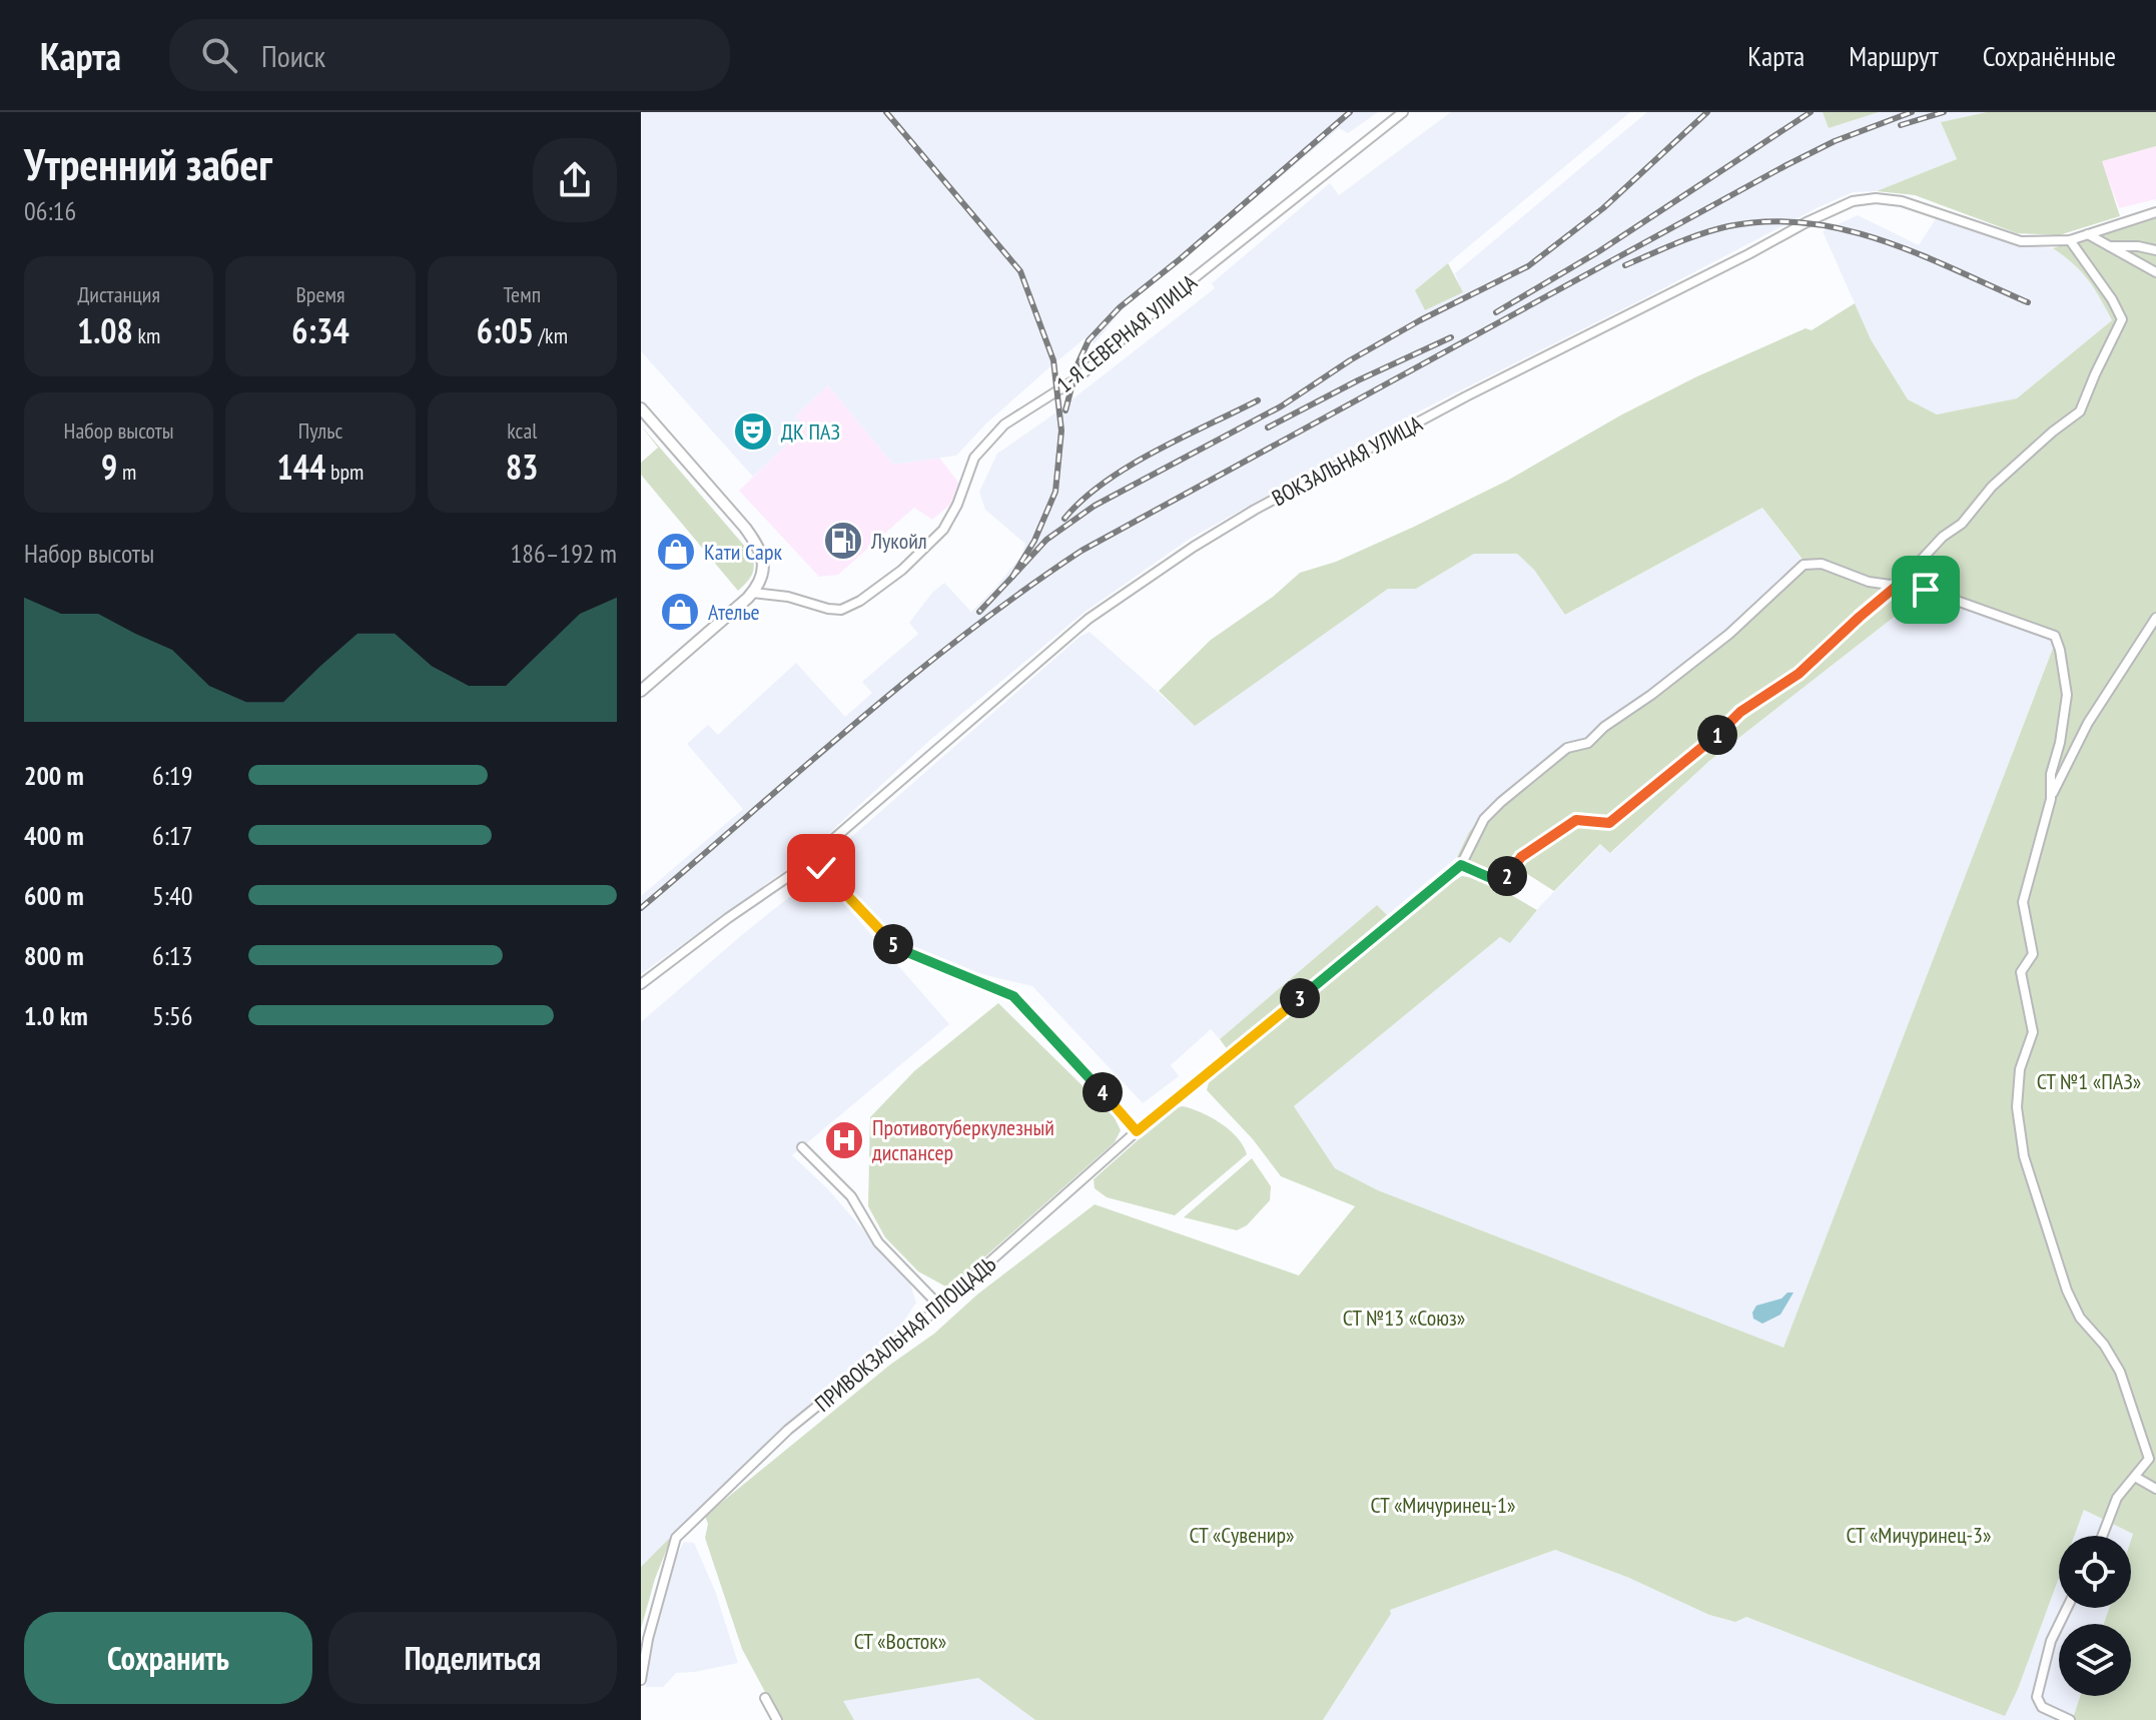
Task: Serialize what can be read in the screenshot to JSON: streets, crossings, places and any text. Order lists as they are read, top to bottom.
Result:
{
  "streets": {
    "street": ["1-Я СЕВЕРНАЯ УЛИЦА", "ВОКЗАЛЬНАЯ УЛИЦА", "ПРИВОКЗАЛЬНАЯ ПЛОЩАДЬ"]
  },
  "parks": [
    "СТ №1 «ПАЗ»",
    "СТ №13 «Союз»",
    "СТ «Мичуринец-1»",
    "СТ «Сувенир»",
    "СТ «Мичуринец-3»",
    "СТ «Восток»"
  ],
  "places": {
    "theatre": ["ДК ПАЗ"],
    "fuel station": ["Лукойл"],
    "shop": ["Кати Сарк", "Ателье"],
    "hospital": ["Противотуберкулезный диспансер"]
  },
  "page": {
    "header": "Карта",
    "search": "Поиск",
    "nav": ["Карта", "Маршрут", "Сохранённые"],
    "heading": ["Утренний забег", "06:16"],
    "stats": [
      ["Дистанция", "1.08 km"],
      ["Время", "6:34"],
      ["Темп", "6:05 /km"],
      ["Набор высоты", "9 m"],
      ["Пульс", "144 bpm"],
      ["kcal", "83"]
    ],
    "chart": ["Набор высоты", "186–192 m"],
    "pins": [
      "1",
      "2",
      "5",
      "3",
      "4"
    ],
    "list": [
      {
        "name": "200 m",
        "note": "6:19"
      },
      {
        "name": "400 m",
        "note": "6:17"
      },
      {
        "name": "600 m",
        "note": "5:40"
      },
      {
        "name": "800 m",
        "note": "6:13"
      },
      {
        "name": "1.0 km",
        "note": "5:56"
      }
    ],
    "buttons": ["Сохранить", "Поделиться"]
  }
}
